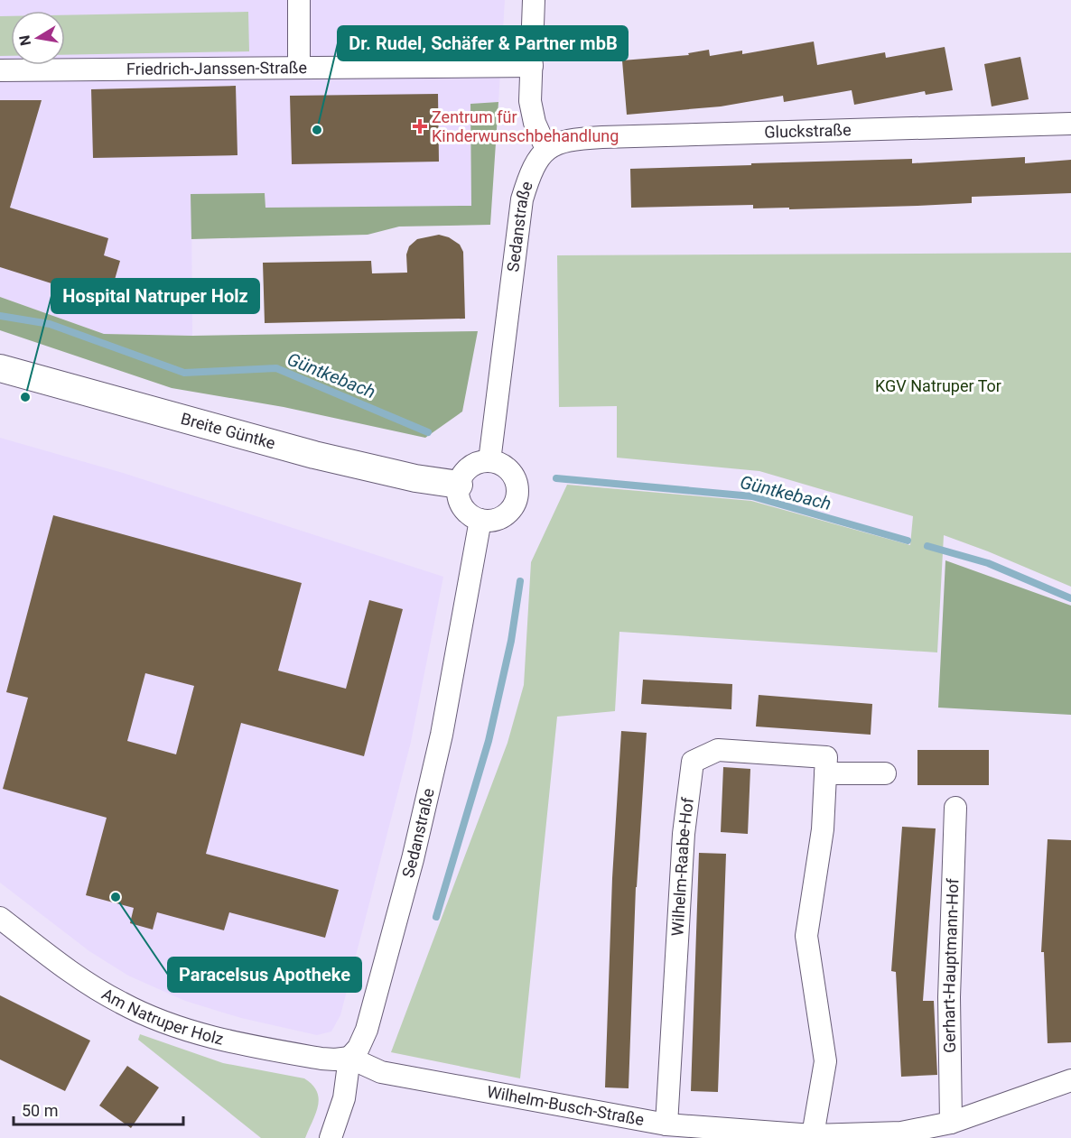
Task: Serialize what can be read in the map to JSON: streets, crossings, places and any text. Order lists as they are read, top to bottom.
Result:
{
  "streets": {
    "street": [
      "Friedrich-Janssen-Straße",
      "Gluckstraße",
      "Sedanstraße",
      "Breite Güntke",
      "Wilhelm-Raabe-Hof",
      "Gerhart-Hauptmann-Hof",
      "Am Natruper Holz",
      "Wilhelm-Busch-Straße"
    ]
  },
  "crossings": [
    ["Gluckstraße", "Sedanstraße"],
    ["Sedanstraße", "Breite Güntke"],
    ["Sedanstraße", "Am Natruper Holz"],
    ["Sedanstraße", "Wilhelm-Busch-Straße"],
    ["Wilhelm-Raabe-Hof", "Wilhelm-Busch-Straße"],
    ["Gerhart-Hauptmann-Hof", "Wilhelm-Busch-Straße"],
    ["Am Natruper Holz", "Wilhelm-Busch-Straße"]
  ],
  "water": ["Güntkebach"],
  "parks": ["KGV Natruper Tor"],
  "places": {
    "health": ["Zentrum für Kinderwunschbehandlung"],
    "other": ["Dr. Rudel, Schäfer & Partner mbB", "Hospital Natruper Holz", "Paracelsus Apotheke"]
  },
  "scale_bar": "50 m",
  "north": "left"
}
